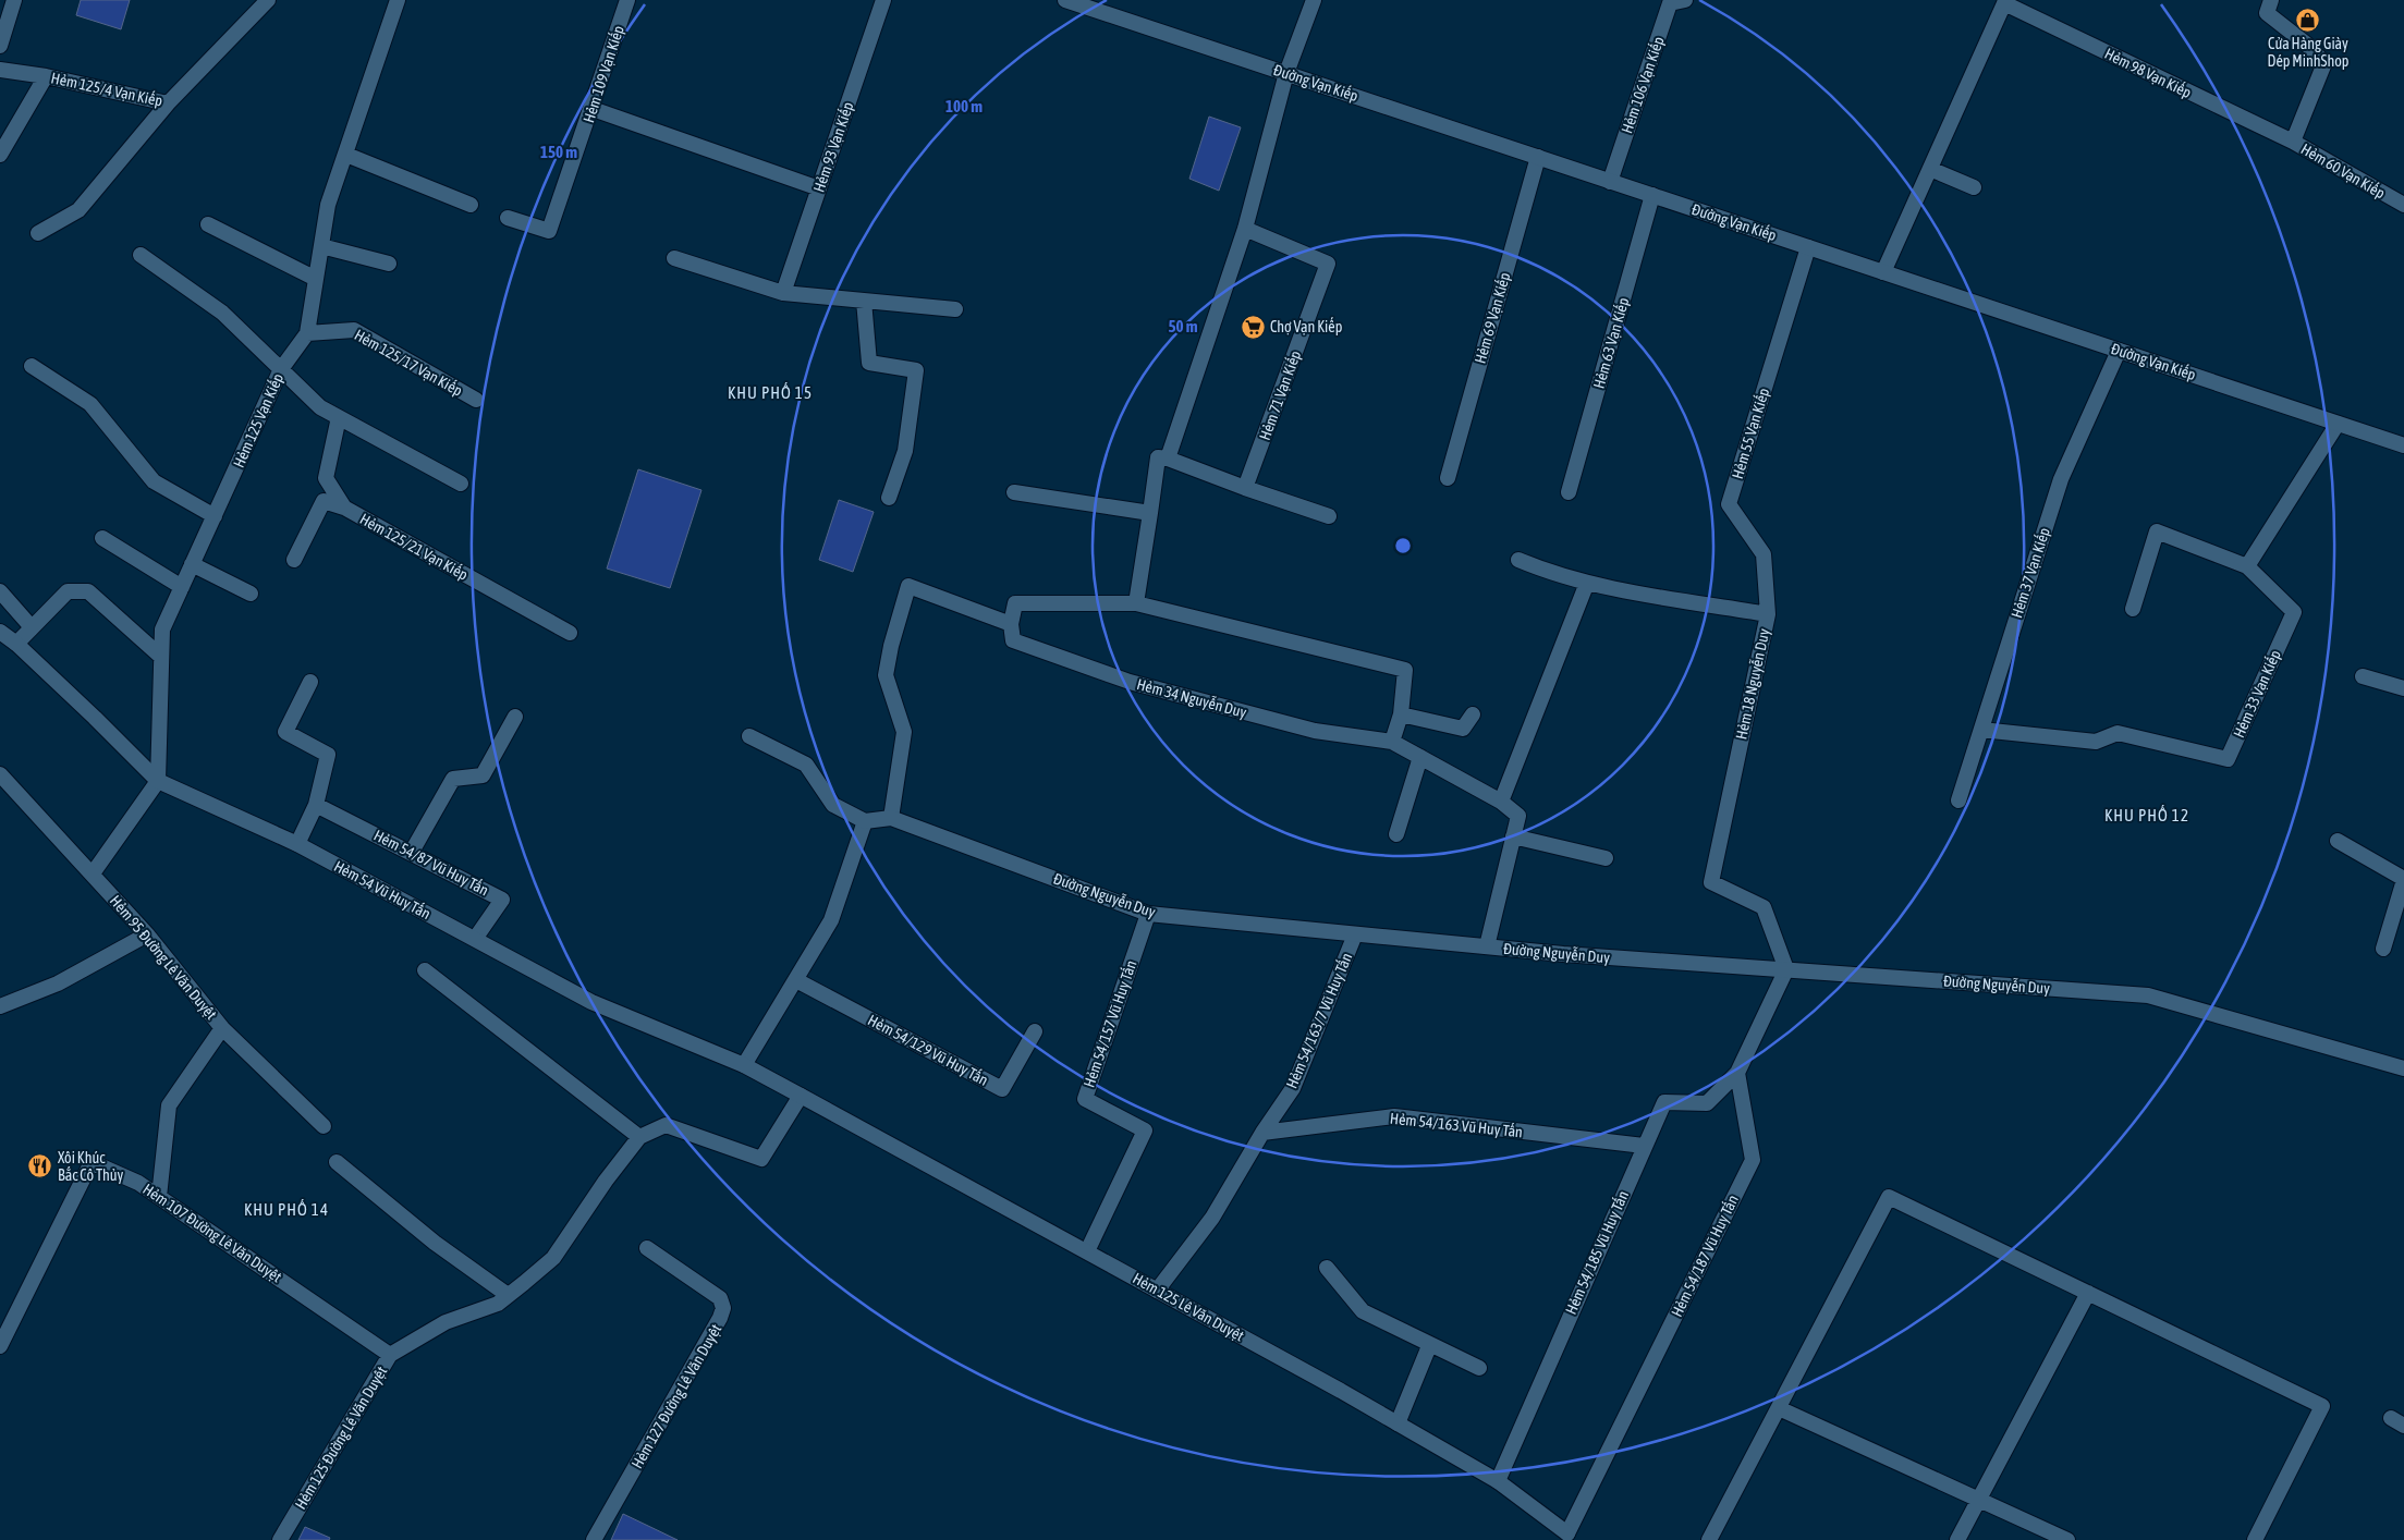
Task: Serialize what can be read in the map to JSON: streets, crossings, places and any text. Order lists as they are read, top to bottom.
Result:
{
  "streets": {
    "street": [
      "Hẻm 98 Vạn Kiếp",
      "Hẻm 109 Vạn Kiếp",
      "Đường Vạn Kiếp",
      "Hẻm 106 Vạn Kiếp",
      "Hẻm 125/4 Vạn Kiếp",
      "Hẻm 93 Vạn Kiếp",
      "Hẻm 60 Vạn Kiếp",
      "Hẻm 69 Vạn Kiếp",
      "Hẻm 63 Vạn Kiếp",
      "Hẻm 125/17 Vạn Kiếp",
      "Hẻm 71 Vạn Kiếp",
      "Hẻm 125 Vạn Kiếp",
      "Hẻm 55 Vạn Kiếp",
      "Hẻm 125/21 Vạn Kiếp",
      "Hẻm 37 Vạn Kiếp",
      "Hẻm 18 Nguyễn Duy",
      "Hẻm 33 Vạn Kiếp",
      "Hẻm 34 Nguyễn Duy",
      "Hẻm 54/87 Vũ Huy Tấn",
      "Hẻm 54 Vũ Huy Tấn",
      "Đường Nguyễn Duy",
      "Hẻm 95 Đường Lê Văn Duyệt",
      "Hẻm 54/163/7 Vũ Huy Tấn",
      "Hẻm 54/157 Vũ Huy Tấn",
      "Hẻm 54/129 Vũ Huy Tấn",
      "Hẻm 54/163 Vũ Huy Tấn",
      "Hẻm 107 Đường Lê Văn Duyệt",
      "Hẻm 54/185 Vũ Huy Tấn",
      "Hẻm 54/187 Vũ Huy Tấn",
      "Hẻm 125 Lê Văn Duyệt",
      "Hẻm 127 Đường Lê Văn Duyệt",
      "Hẻm 125 Đường Lê Văn Duyệt"
    ]
  },
  "crossings": [
    ["Hẻm 98 Vạn Kiếp", "Đường Vạn Kiếp"],
    ["Hẻm 98 Vạn Kiếp", "Hẻm 60 Vạn Kiếp"],
    ["Đường Vạn Kiếp", "Hẻm 106 Vạn Kiếp"],
    ["Đường Vạn Kiếp", "Hẻm 69 Vạn Kiếp"],
    ["Đường Vạn Kiếp", "Hẻm 63 Vạn Kiếp"],
    ["Đường Vạn Kiếp", "Hẻm 55 Vạn Kiếp"],
    ["Đường Vạn Kiếp", "Hẻm 37 Vạn Kiếp"],
    ["Hẻm 125/17 Vạn Kiếp", "Hẻm 125 Vạn Kiếp"],
    ["Hẻm 125 Vạn Kiếp", "Hẻm 54 Vũ Huy Tấn"],
    ["Hẻm 55 Vạn Kiếp", "Hẻm 18 Nguyễn Duy"],
    ["Hẻm 37 Vạn Kiếp", "Hẻm 33 Vạn Kiếp"],
    ["Hẻm 18 Nguyễn Duy", "Đường Nguyễn Duy"],
    ["Hẻm 34 Nguyễn Duy", "Đường Nguyễn Duy"],
    ["Hẻm 54/87 Vũ Huy Tấn", "Hẻm 54 Vũ Huy Tấn"],
    ["Hẻm 54 Vũ Huy Tấn", "Hẻm 125 Lê Văn Duyệt"],
    ["Hẻm 54 Vũ Huy Tấn", "Hẻm 125 Đường Lê Văn Duyệt"],
    ["Đường Nguyễn Duy", "Hẻm 54/163/7 Vũ Huy Tấn"],
    ["Đường Nguyễn Duy", "Hẻm 54/157 Vũ Huy Tấn"],
    ["Hẻm 95 Đường Lê Văn Duyệt", "Hẻm 107 Đường Lê Văn Duyệt"],
    ["Hẻm 54/163/7 Vũ Huy Tấn", "Hẻm 54/163 Vũ Huy Tấn"],
    ["Hẻm 54/157 Vũ Huy Tấn", "Hẻm 125 Lê Văn Duyệt"],
    ["Hẻm 54/163 Vũ Huy Tấn", "Hẻm 54/185 Vũ Huy Tấn"],
    ["Hẻm 107 Đường Lê Văn Duyệt", "Hẻm 125 Đường Lê Văn Duyệt"],
    ["Hẻm 54/185 Vũ Huy Tấn", "Hẻm 54/187 Vũ Huy Tấn"],
    ["Hẻm 54/185 Vũ Huy Tấn", "Hẻm 125 Lê Văn Duyệt"],
    ["Hẻm 54/187 Vũ Huy Tấn", "Hẻm 125 Lê Văn Duyệt"],
    ["Hẻm 125 Lê Văn Duyệt", "Hẻm 125 Đường Lê Văn Duyệt"]
  ],
  "districts": ["KHU PHỐ 15", "KHU PHỐ 12", "KHU PHỐ 14"],
  "places": {
    "shop": ["Cửa Hàng Giày Dép MinhShop"],
    "supermarket": ["Chợ Vạn Kiếp"],
    "restaurant": ["Xôi Khúc Bắc Cô Thủy"]
  },
  "rings": ["100 m", "150 m", "50 m"]
}
